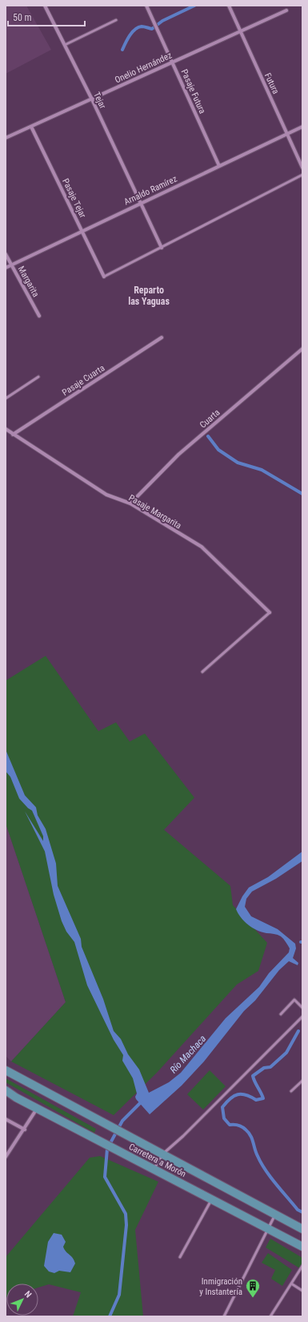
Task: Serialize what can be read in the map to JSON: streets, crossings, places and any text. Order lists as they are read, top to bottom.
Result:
{
  "streets": {
    "main road": ["Carretera a Morón"],
    "street": [
      "Onelio Hernández",
      "Futura",
      "Pasaje Futura",
      "Tejar",
      "Arnaldo Ramírez",
      "Pasaje Tejar",
      "Margarita",
      "Pasaje Cuarta",
      "Cuarta",
      "Pasaje Margarita"
    ]
  },
  "crossings": [
    ["Onelio Hernández", "Futura"],
    ["Onelio Hernández", "Pasaje Futura"],
    ["Onelio Hernández", "Tejar"],
    ["Onelio Hernández", "Pasaje Tejar"],
    ["Futura", "Arnaldo Ramírez"],
    ["Pasaje Futura", "Arnaldo Ramírez"],
    ["Tejar", "Arnaldo Ramírez"],
    ["Arnaldo Ramírez", "Pasaje Tejar"],
    ["Arnaldo Ramírez", "Margarita"],
    ["Pasaje Cuarta", "Pasaje Margarita"],
    ["Cuarta", "Pasaje Margarita"]
  ],
  "districts": ["Reparto las Yaguas"],
  "water": ["Río Machaca"],
  "places": {
    "building": ["Inmigración y Instantería"]
  },
  "scale_bar": "50 m",
  "north": "top right"
}
